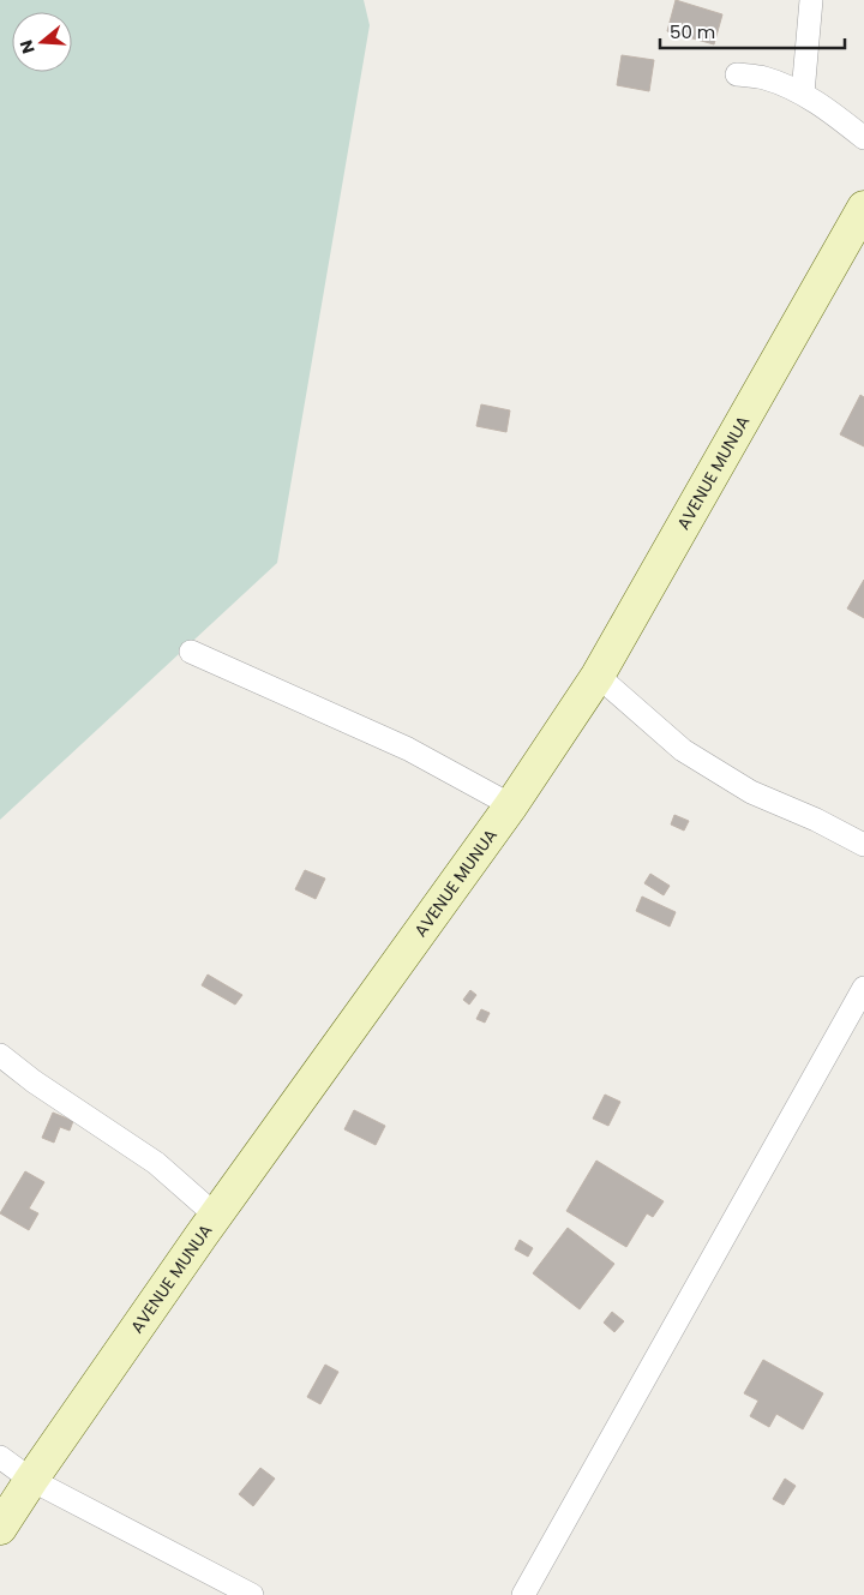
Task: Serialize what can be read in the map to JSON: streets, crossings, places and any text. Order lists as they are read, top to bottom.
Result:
{
  "streets": {
    "main road": ["AVENUE MUNUA"]
  },
  "scale_bar": "50 m",
  "north": "left"
}
